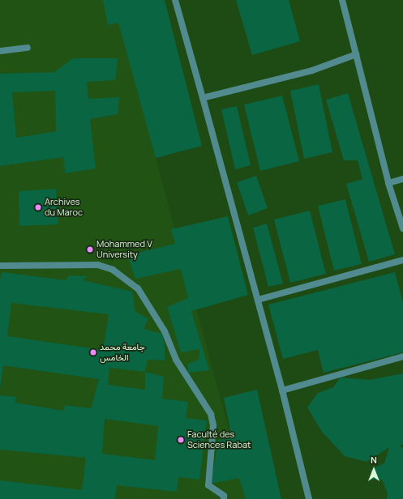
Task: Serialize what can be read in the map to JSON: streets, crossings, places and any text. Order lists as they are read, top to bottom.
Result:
{
  "places": [
    "Archives du Maroc",
    "Mohammed V University",
    "جامعة محمد الخامس",
    "Faculté des Sciences Rabat"
  ],
  "north": "top"
}
